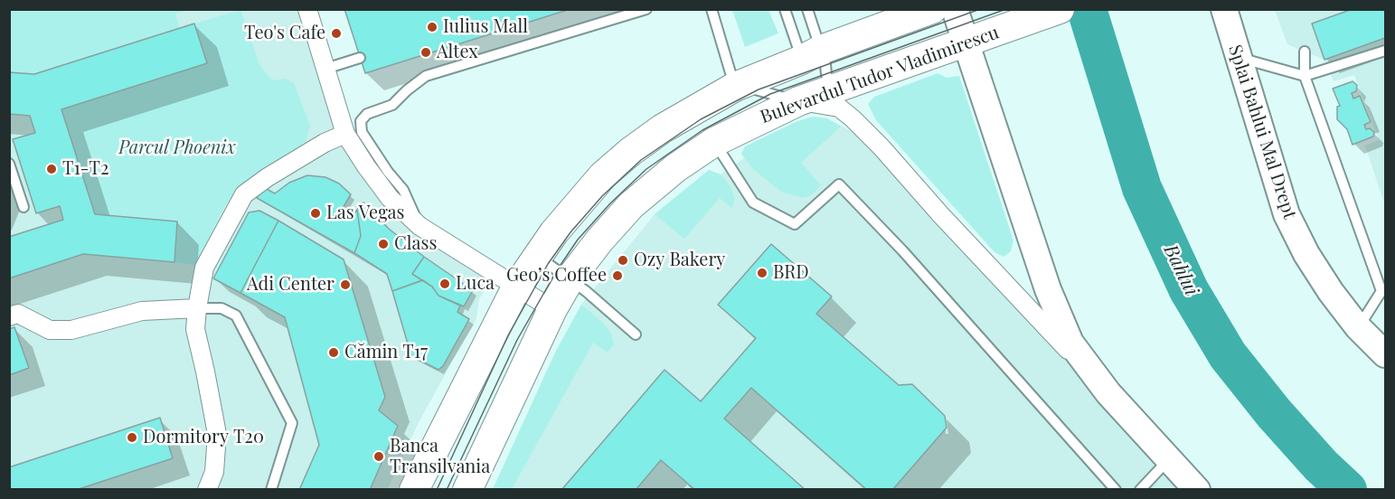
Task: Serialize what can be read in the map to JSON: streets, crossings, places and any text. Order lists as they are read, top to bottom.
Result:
{
  "streets": {
    "main road": ["Bulevardul Tudor Vladimirescu", "Splai Bahlui Mal Drept"]
  },
  "water": ["Bahlui"],
  "parks": ["Parcul Phoenix"],
  "places": [
    "Iulius Mall",
    "Teo's Cafe",
    "Altex",
    "T1-T2",
    "Las Vegas",
    "Class",
    "Ozy Bakery",
    "BRD",
    "Geo’s Coffee",
    "Luca",
    "Adi Center",
    "Cămin T17",
    "Dormitory T20",
    "Banca Transilvania"
  ]
}
